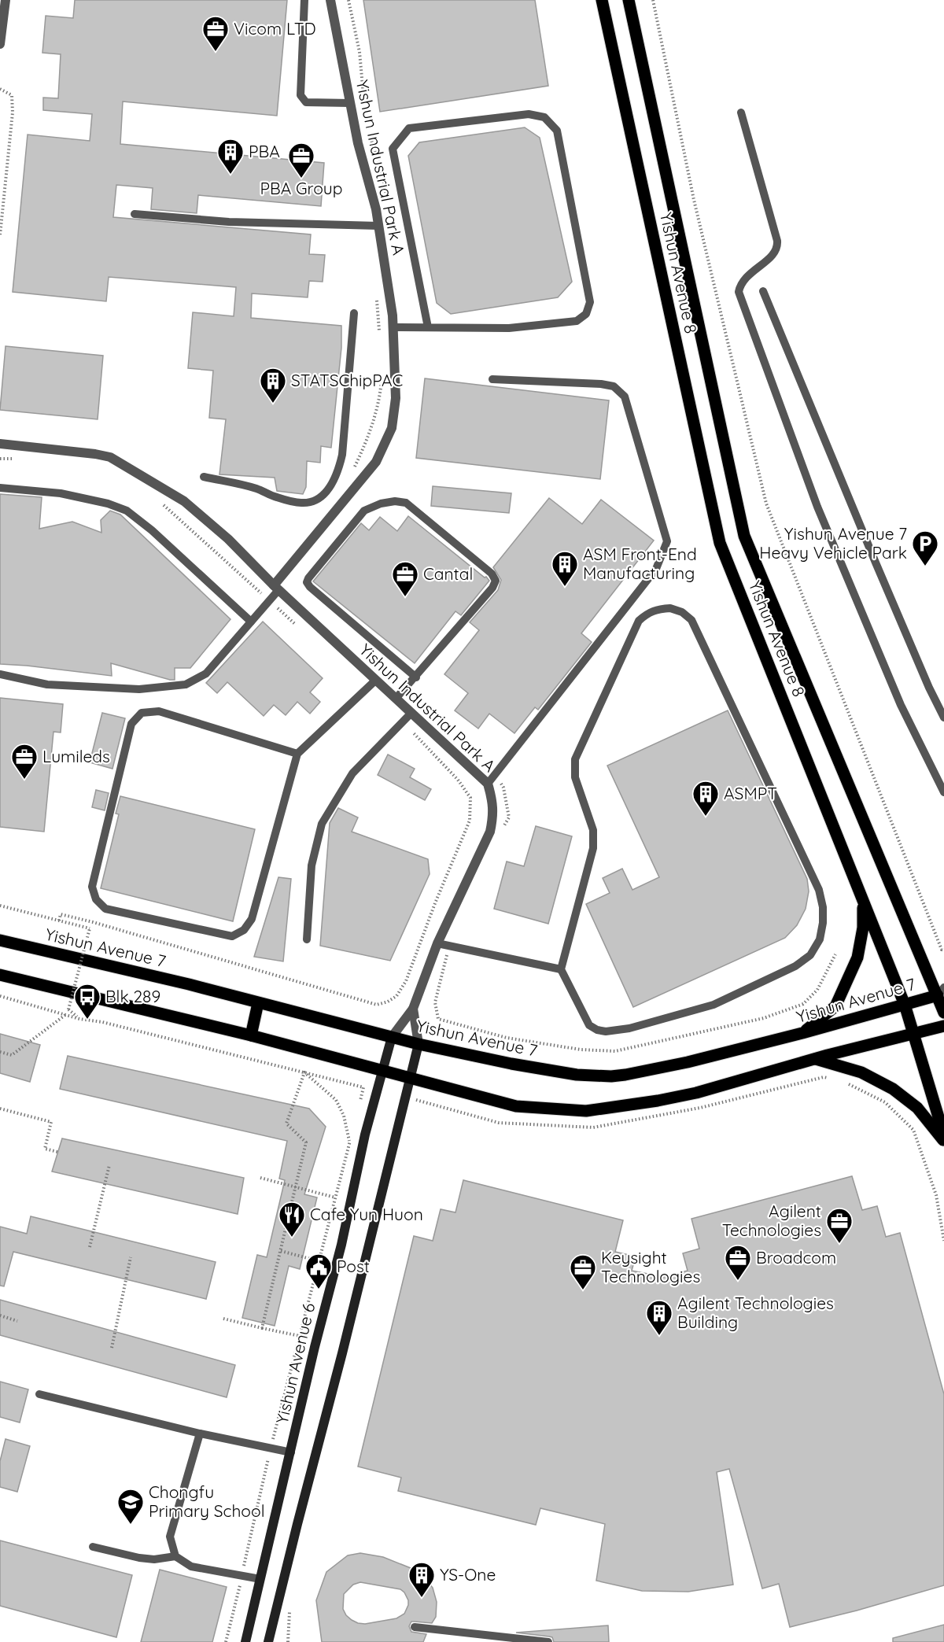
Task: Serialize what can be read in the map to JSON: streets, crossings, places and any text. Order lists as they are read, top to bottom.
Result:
{
  "streets": {
    "main road": ["Yishun Avenue 8", "Yishun Avenue 7", "Yishun Avenue 6"],
    "street": ["Yishun Industrial Park A"]
  },
  "crossings": [
    ["Yishun Industrial Park A", "Yishun Avenue 7"],
    ["Yishun Industrial Park A", "Yishun Avenue 6"],
    ["Yishun Avenue 8", "Yishun Avenue 7"],
    ["Yishun Avenue 7", "Yishun Avenue 6"]
  ],
  "places": {
    "office": [
      "Vicom LTD",
      "PBA Group",
      "Cantal",
      "Lumileds",
      "Agilent Technologies",
      "Broadcom",
      "Keysight Technologies"
    ],
    "building": [
      "PBA",
      "STATSChipPAC",
      "ASM Front-End Manufacturing",
      "ASMPT",
      "Agilent Technologies Building",
      "YS-One"
    ],
    "parking": ["Yishun Avenue 7 Heavy Vehicle Park"],
    "bus stop": ["Blk 289"],
    "restaurant": ["Cafe Yun Huon"],
    "public building": ["Post"],
    "school or university": ["Chongfu Primary School"]
  }
}
